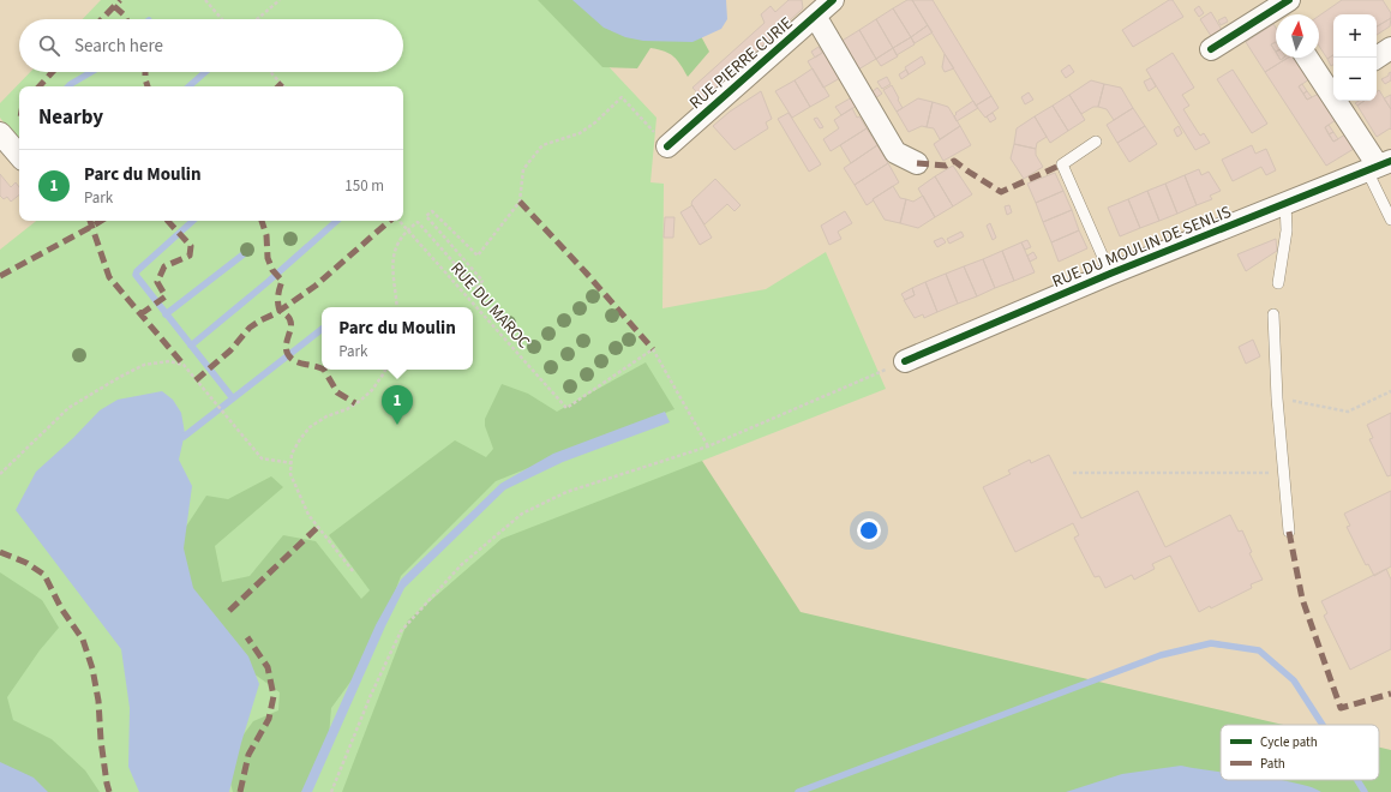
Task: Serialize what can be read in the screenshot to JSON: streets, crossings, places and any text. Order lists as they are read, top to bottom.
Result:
{
  "streets": {
    "street": ["RUE PIERRE CURIE", "RUE DU MOULIN DE SENLIS"],
    "path": ["RUE DU MAROC"]
  },
  "legend": ["Cycle path", "Path"],
  "north": "top",
  "page": {
    "map_buttons": ["+", "−"],
    "search": "Search here",
    "heading": "Nearby",
    "list": [
      {
        "mark": "1",
        "name": "Parc du Moulin",
        "note": "Park",
        "value": "150 m"
      }
    ],
    "popup": ["Parc du Moulin", "Park"],
    "pins": "1"
  }
}
